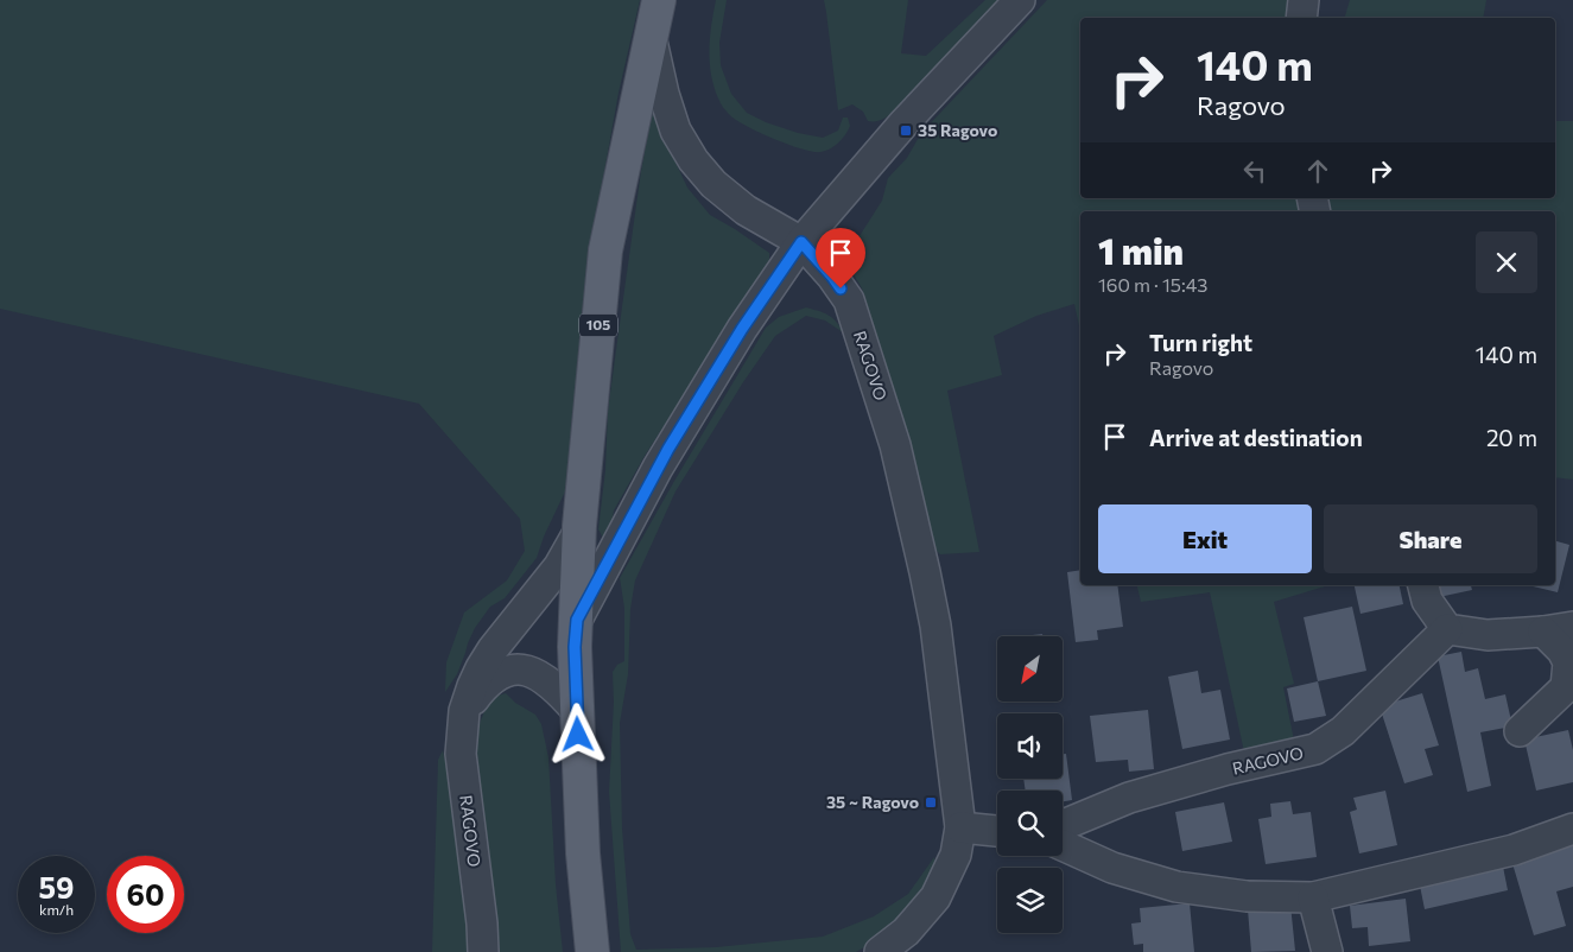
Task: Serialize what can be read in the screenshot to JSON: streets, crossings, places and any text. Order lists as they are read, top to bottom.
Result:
{
  "streets": {
    "main road": ["105"],
    "street": ["RAGOVO"]
  },
  "crossings": [
    ["105", "RAGOVO"]
  ],
  "places": {
    "transit": ["35 Ragovo", "35 ~ Ragovo"]
  },
  "north": "bottom left",
  "page": {
    "turn": ["140 m", "Ragovo"],
    "heading": ["1 min", "160 m · 15:43"],
    "list": [
      {
        "name": "Turn right",
        "note": "Ragovo",
        "value": "140 m"
      },
      {
        "name": "Arrive at destination",
        "value": "20 m"
      }
    ],
    "buttons": ["Exit", "Share"],
    "speed": "59 km/h",
    "limit": "60"
  }
}
